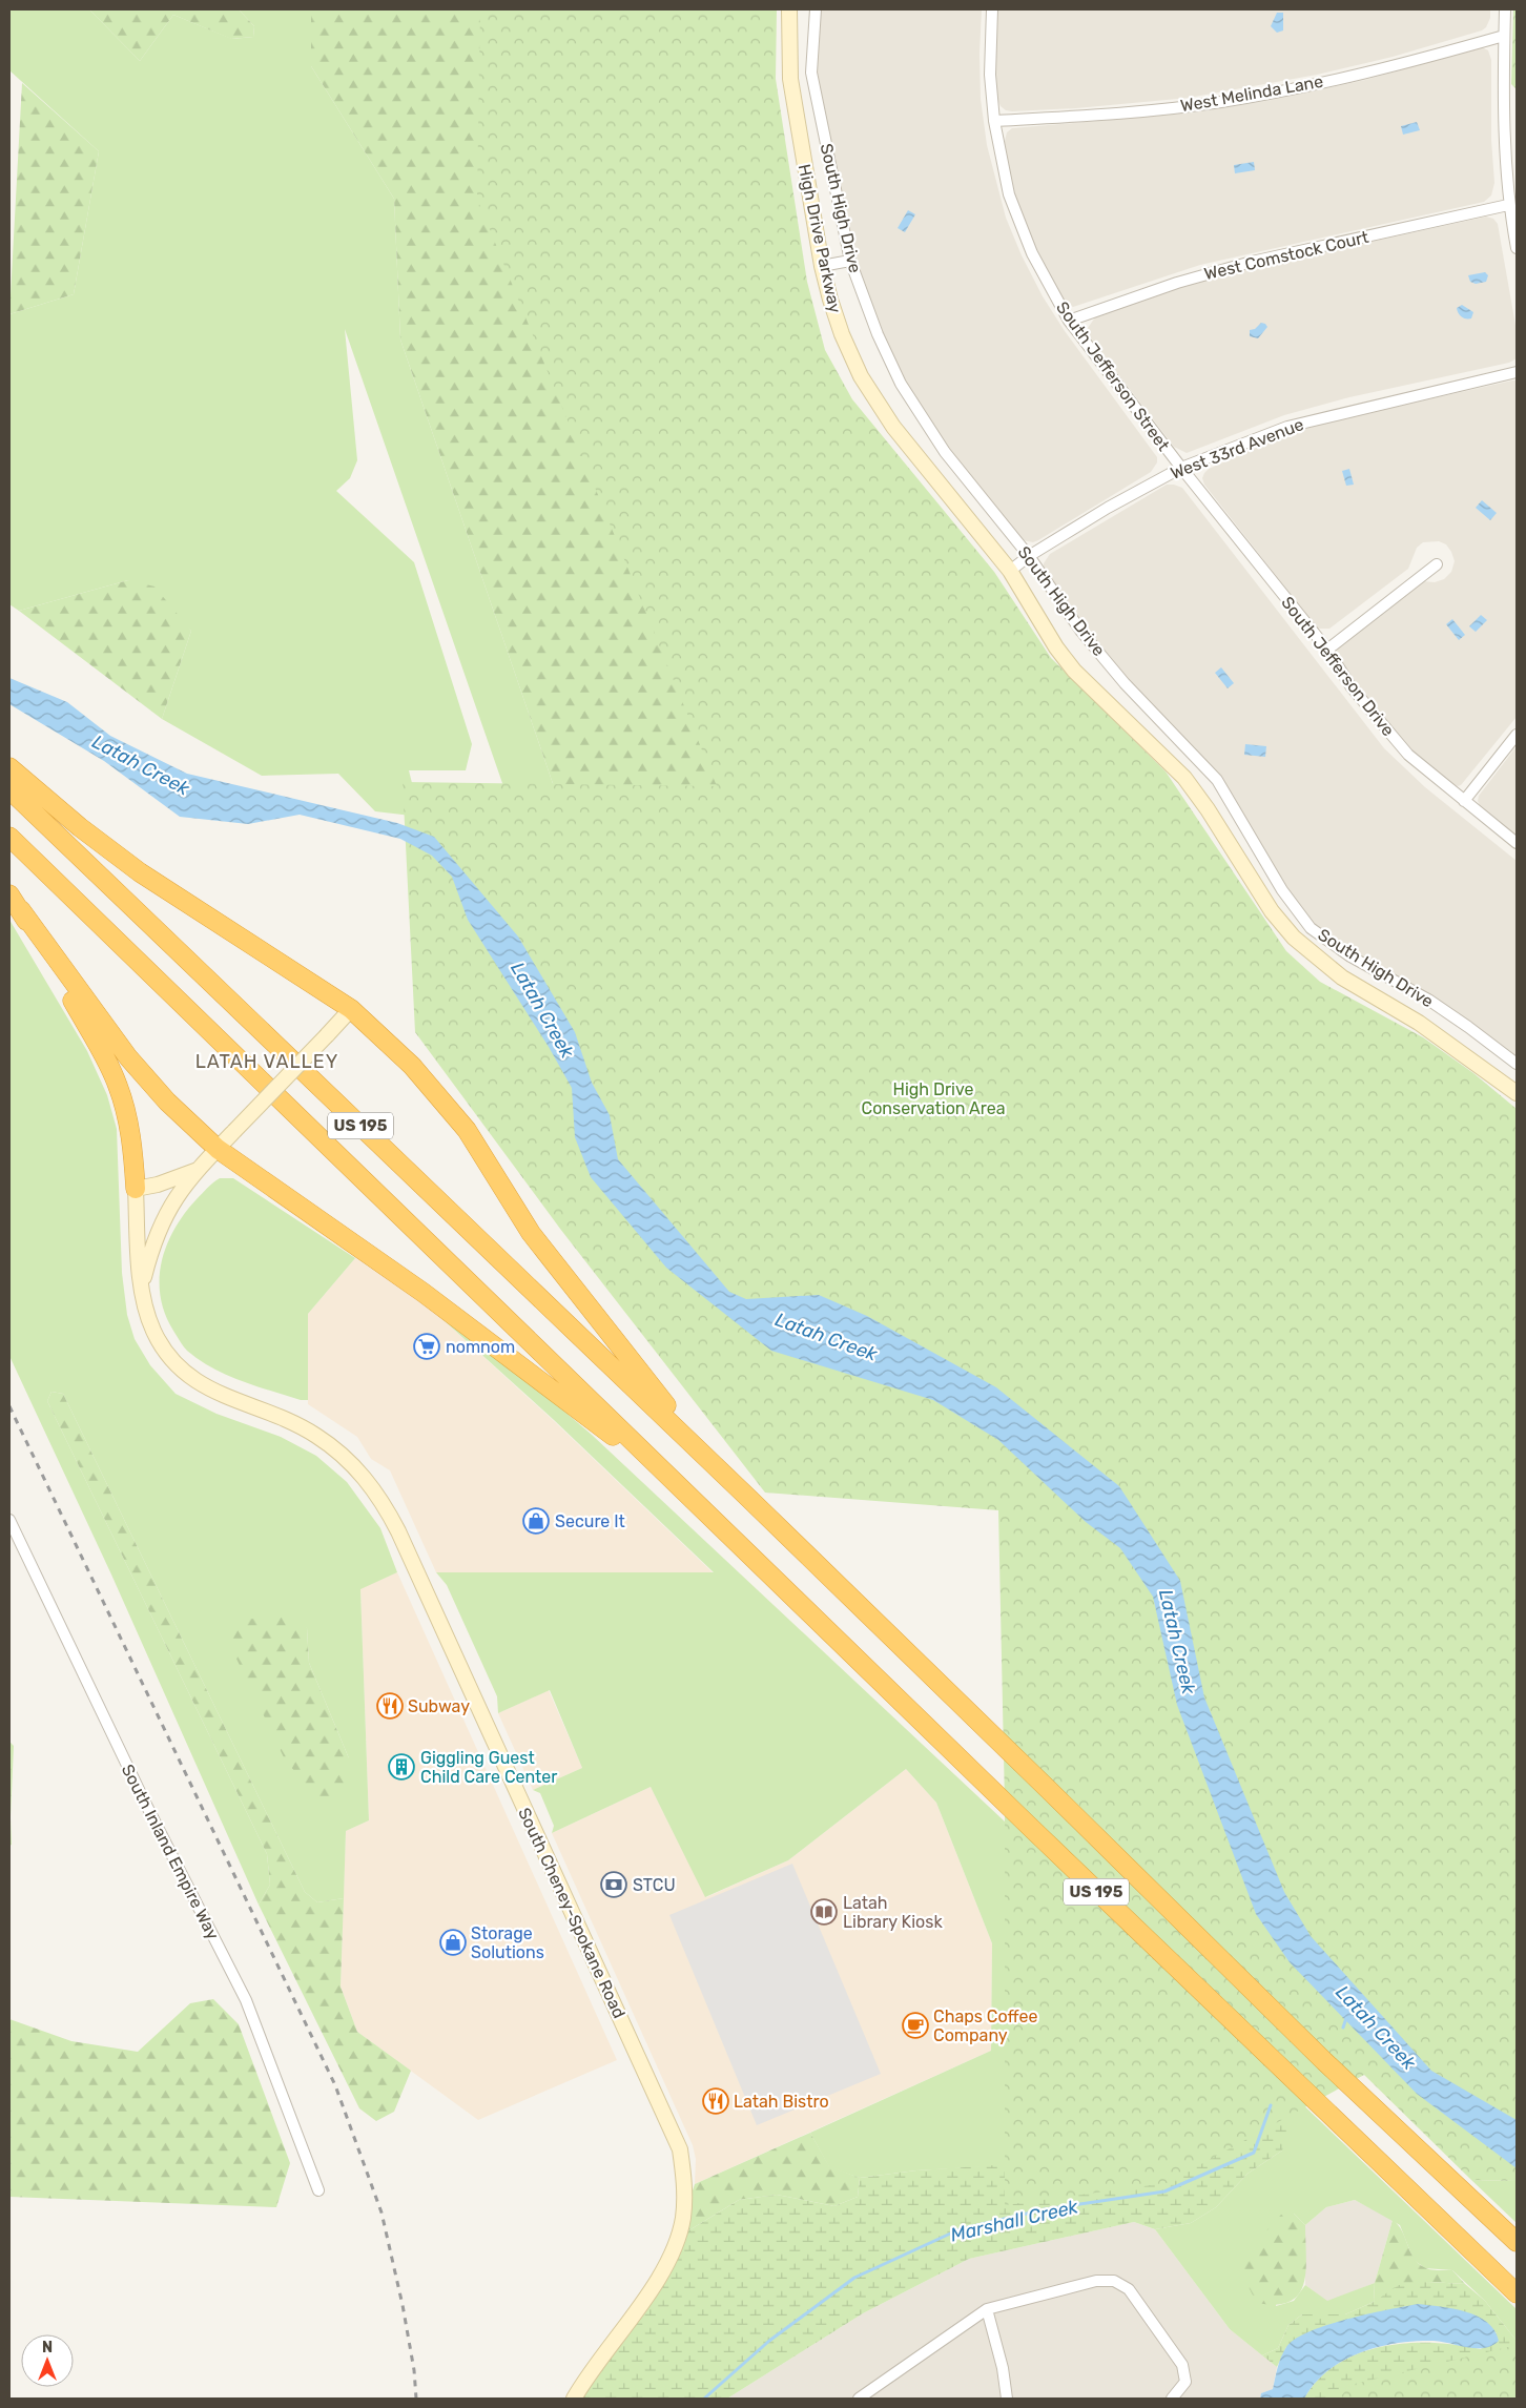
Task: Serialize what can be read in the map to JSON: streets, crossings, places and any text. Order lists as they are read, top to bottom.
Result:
{
  "streets": {
    "highway": ["US 195"],
    "main road": ["South High Drive", "High Drive Parkway", "South Cheney-Spokane Road"],
    "street": [
      "West Melinda Lane",
      "West Comstock Court",
      "South Jefferson Street",
      "West 33rd Avenue",
      "South Jefferson Drive",
      "South Inland Empire Way"
    ]
  },
  "crossings": [
    ["West Melinda Lane", "South Jefferson Street"],
    ["South High Drive", "High Drive Parkway"],
    ["South High Drive", "West 33rd Avenue"],
    ["High Drive Parkway", "West 33rd Avenue"],
    ["West Comstock Court", "South Jefferson Street"],
    ["South Jefferson Street", "West 33rd Avenue"],
    ["South Jefferson Street", "South Jefferson Drive"],
    ["West 33rd Avenue", "South Jefferson Drive"]
  ],
  "districts": ["LATAH VALLEY"],
  "water": ["Latah Creek", "Marshall Creek"],
  "parks": ["High Drive Conservation Area"],
  "places": {
    "supermarket": ["nomnom"],
    "shop": ["Secure It", "Storage Solutions"],
    "restaurant": ["Subway", "Latah Bistro"],
    "building": ["Giggling Guest Child Care Center"],
    "bank": ["STCU"],
    "library": ["Latah Library Kiosk"],
    "cafe": ["Chaps Coffee Company"]
  },
  "north": "top"
}
